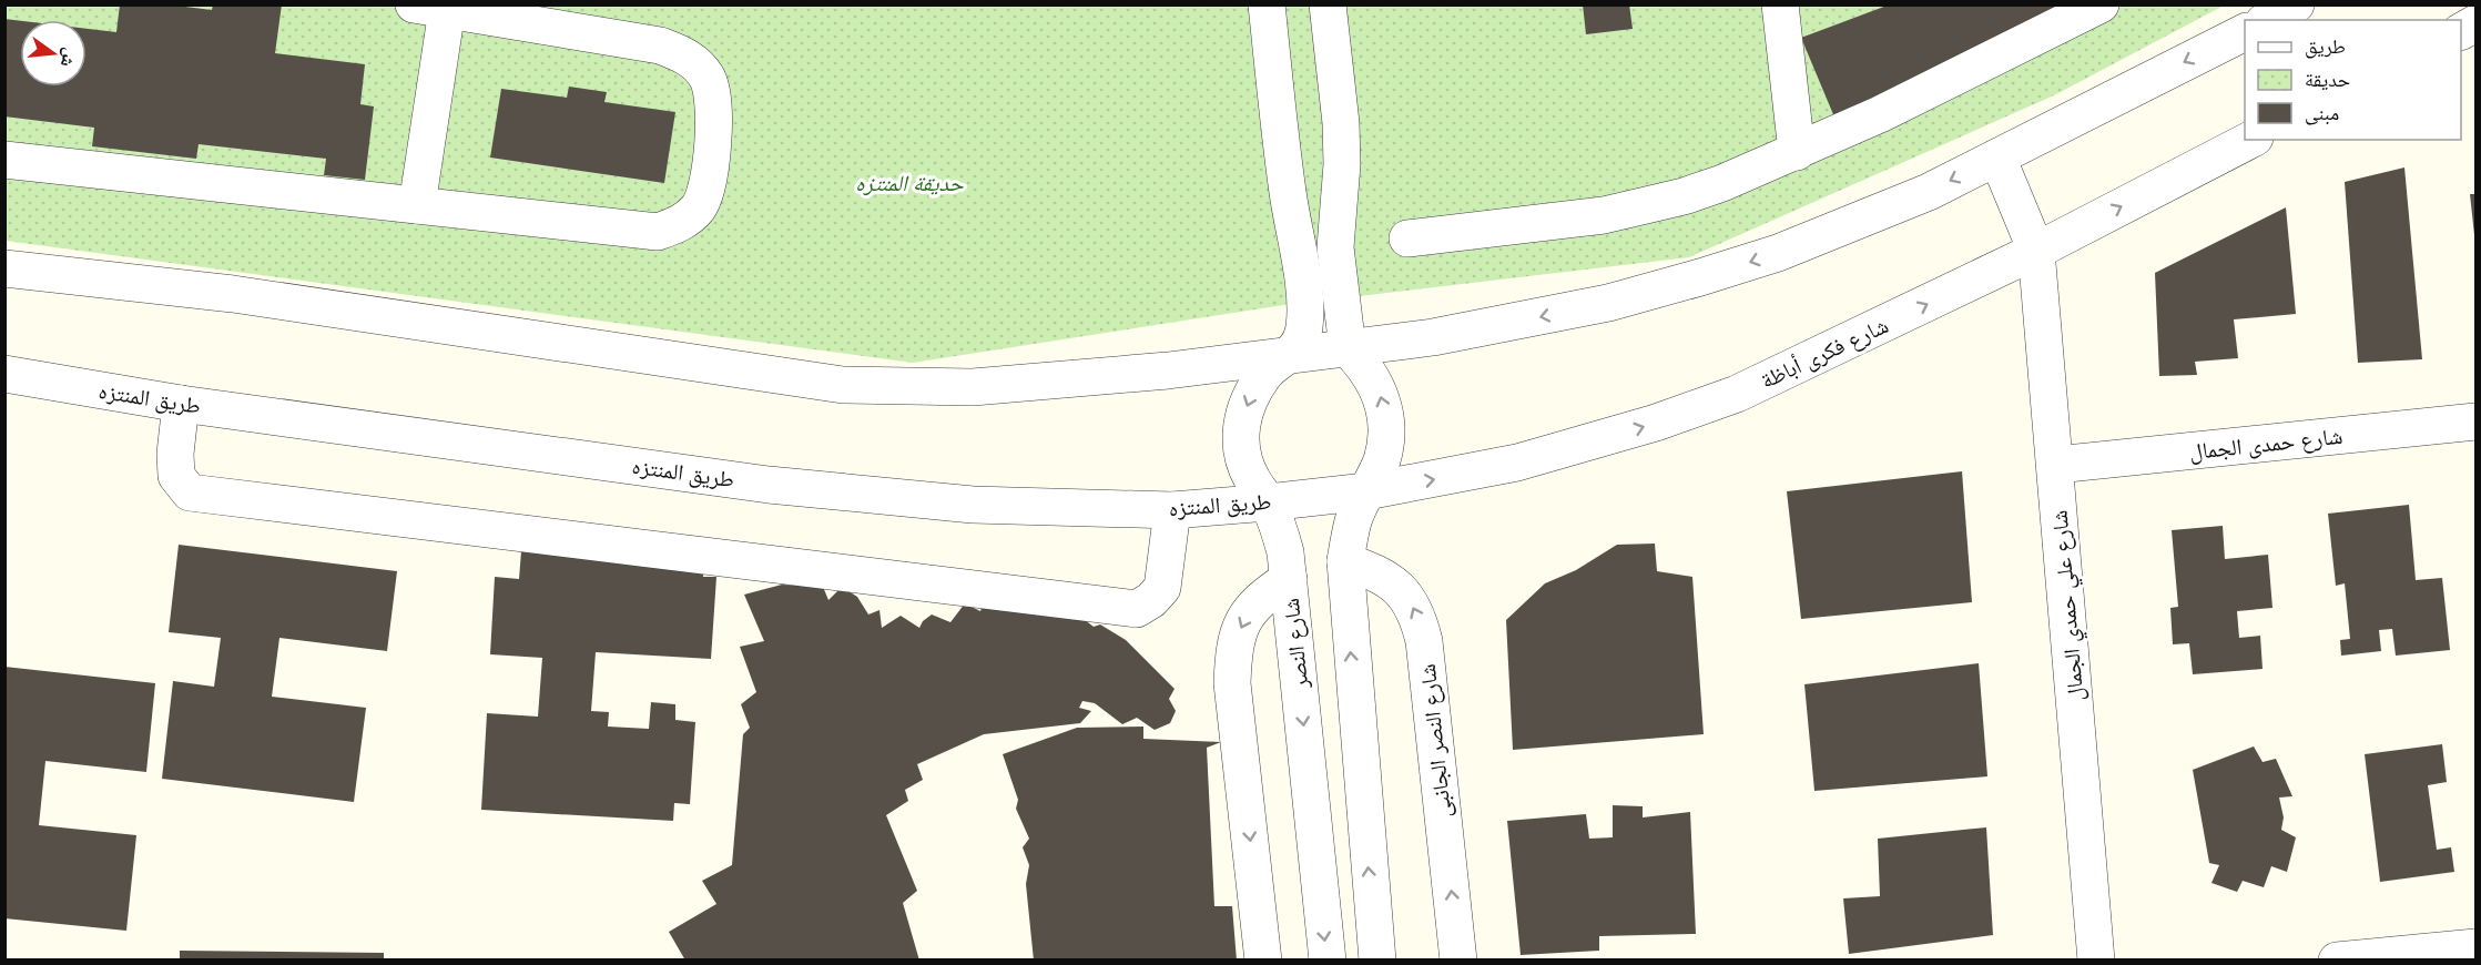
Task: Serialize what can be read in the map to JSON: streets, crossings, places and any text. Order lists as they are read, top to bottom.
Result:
{
  "streets": {
    "street": [
      "شارع فكرى أباظة",
      "طريق المنتزه",
      "شارع حمدى الجمال",
      "شارع علي حمدي الجمال",
      "شارع النصر",
      "شارع النصر الجانبى"
    ]
  },
  "crossings": [
    ["شارع فكرى أباظة", "طريق المنتزه"],
    ["شارع فكرى أباظة", "شارع علي حمدي الجمال"],
    ["شارع فكرى أباظة", "شارع النصر"],
    ["طريق المنتزه", "شارع النصر"],
    ["شارع حمدى الجمال", "شارع علي حمدي الجمال"]
  ],
  "parks": ["حديقة المنتزه"],
  "legend": ["طريق", "حديقة", "مبنى"],
  "north": "right"
}
